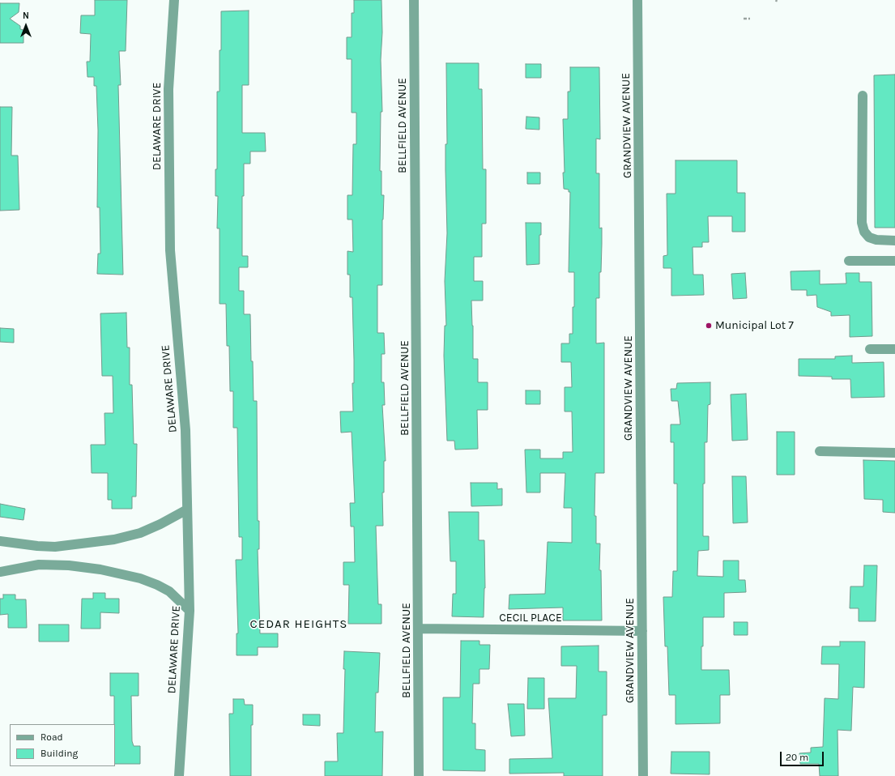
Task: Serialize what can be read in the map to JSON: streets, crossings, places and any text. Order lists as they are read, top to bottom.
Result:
{
  "streets": {
    "street": [
      "BELLFIELD AVENUE",
      "GRANDVIEW AVENUE",
      "DELAWARE DRIVE",
      "CECIL PLACE"
    ]
  },
  "crossings": [
    ["BELLFIELD AVENUE", "CECIL PLACE"],
    ["GRANDVIEW AVENUE", "CECIL PLACE"]
  ],
  "districts": ["CEDAR HEIGHTS"],
  "places": ["Municipal Lot 7"],
  "legend": ["Road", "Building"],
  "scale_bar": "20 m",
  "north": "top"
}
